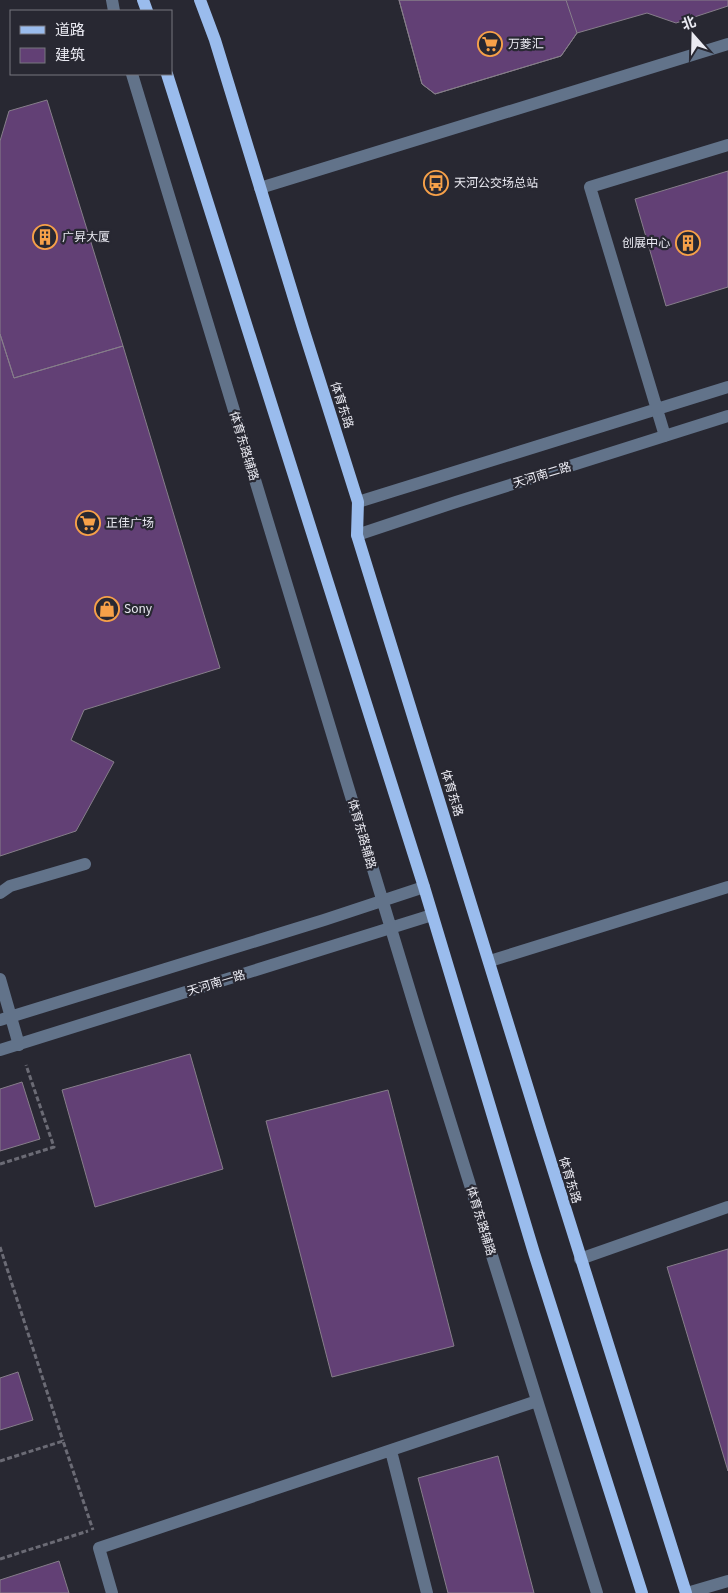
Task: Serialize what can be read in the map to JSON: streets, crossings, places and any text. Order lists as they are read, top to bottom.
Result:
{
  "streets": {
    "main road": ["体育东路"],
    "street": ["体育东路辅路", "天河南二路", "天河南一路"]
  },
  "crossings": [
    ["体育东路", "天河南二路"],
    ["体育东路辅路", "天河南一路"]
  ],
  "places": {
    "supermarket": ["万菱汇", "正佳广场"],
    "bus stop": ["天河公交场总站"],
    "building": ["广昇大厦", "创展中心"],
    "shop": ["Sony"]
  },
  "legend": ["道路", "建筑"],
  "north": "top"
}
